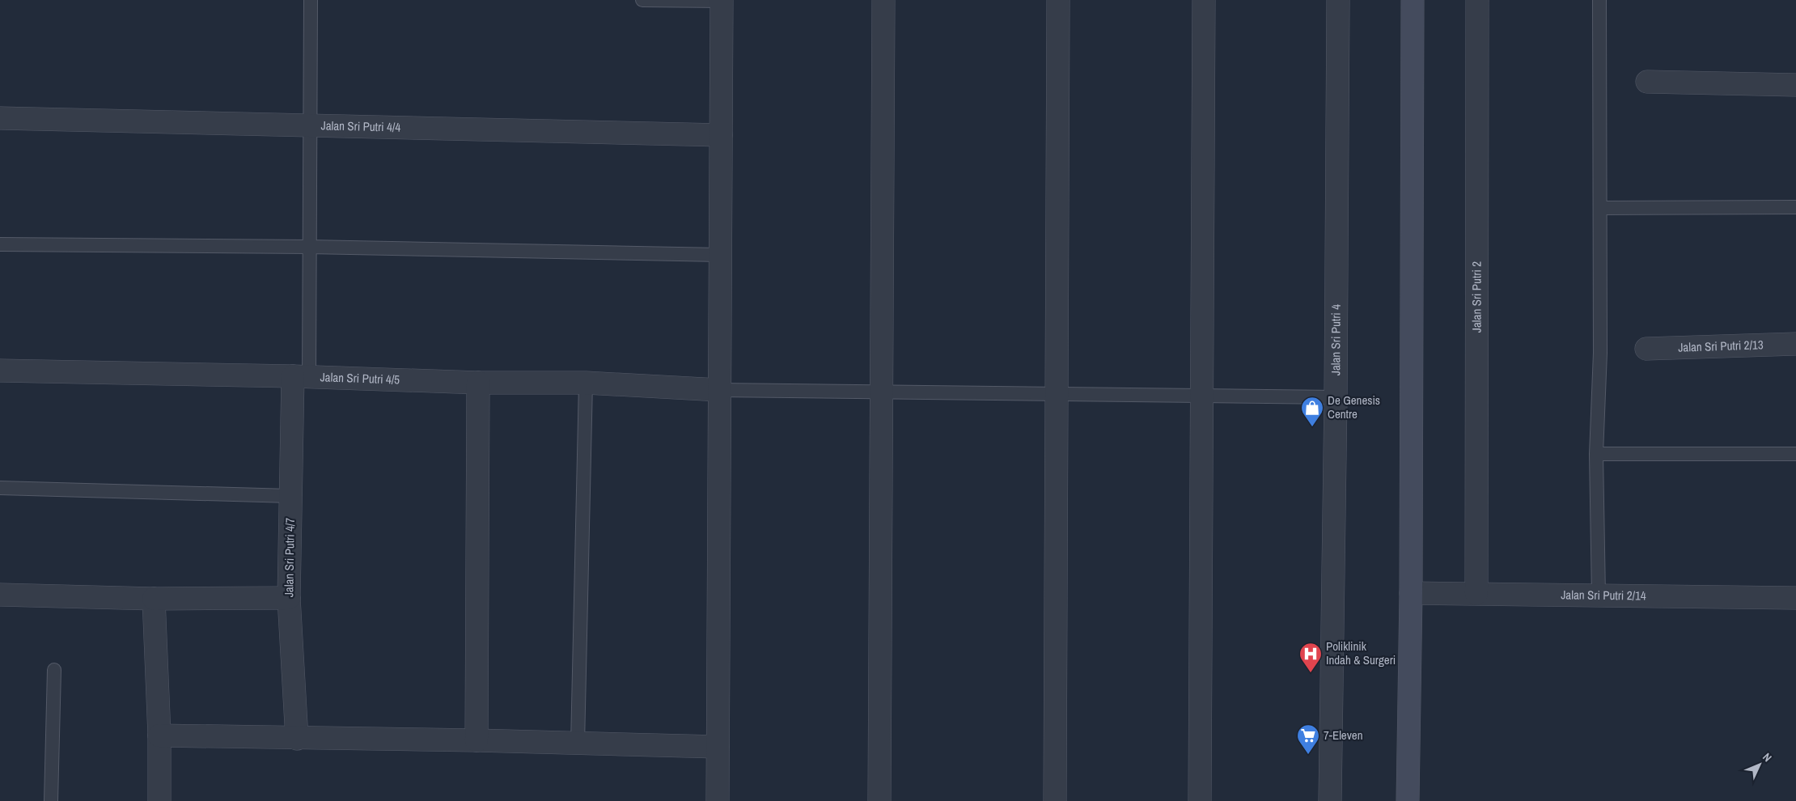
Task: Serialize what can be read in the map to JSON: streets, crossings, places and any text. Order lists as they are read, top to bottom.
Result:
{
  "streets": {
    "street": [
      "Jalan Sri Putri 4/4",
      "Jalan Sri Putri 2",
      "Jalan Sri Putri 4",
      "Jalan Sri Putri 2/13",
      "Jalan Sri Putri 4/5",
      "Jalan Sri Putri 4/7",
      "Jalan Sri Putri 2/14"
    ]
  },
  "crossings": [
    ["Jalan Sri Putri 2", "Jalan Sri Putri 2/14"],
    ["Jalan Sri Putri 4/5", "Jalan Sri Putri 4/7"]
  ],
  "places": {
    "shop": ["De Genesis Centre"],
    "hospital": ["Poliklinik Indah & Surgeri"],
    "supermarket": ["7-Eleven"]
  },
  "north": "top right"
}
